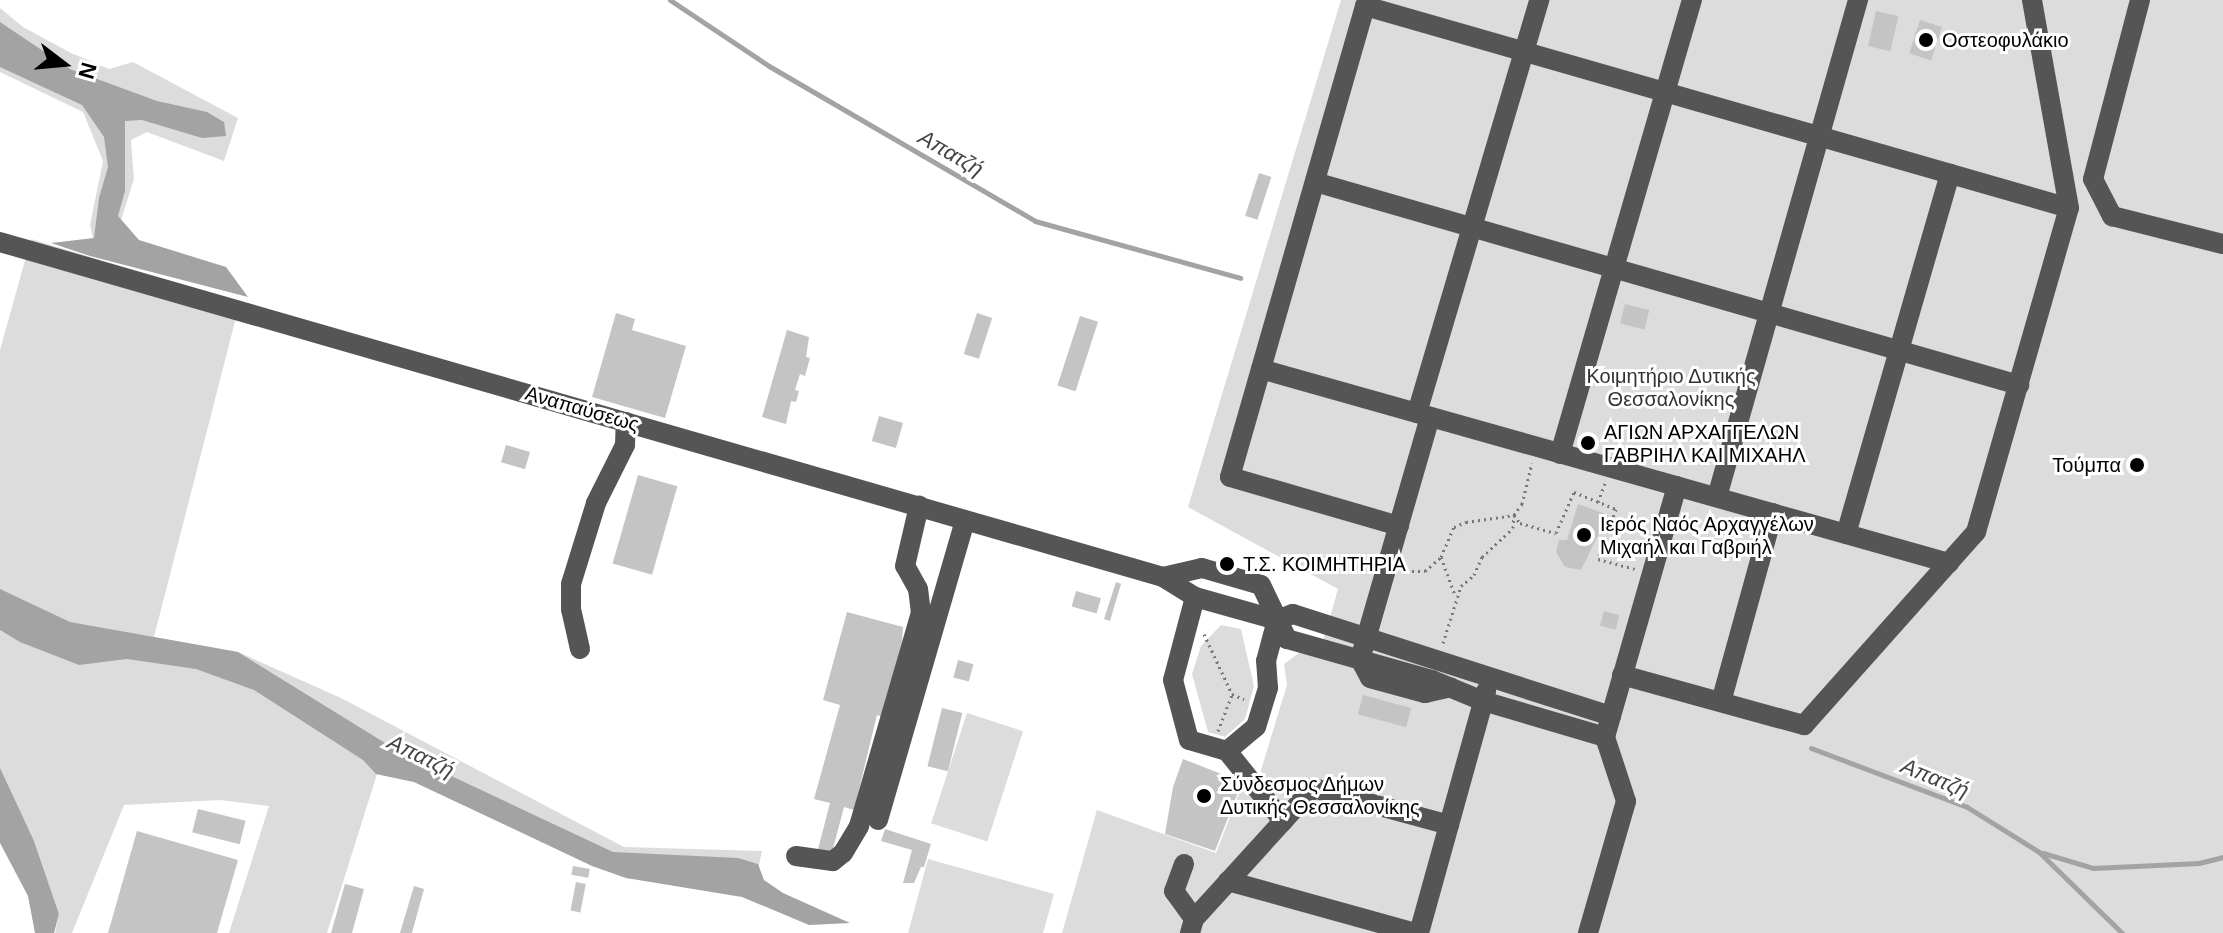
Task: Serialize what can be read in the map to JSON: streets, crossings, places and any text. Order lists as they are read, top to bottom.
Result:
{
  "streets": {
    "street": ["Αναπαύσεως"]
  },
  "water": ["Απατζή"],
  "parks": ["Κοιμητήριο Δυτικής Θεσσαλονίκης"],
  "places": [
    "Οστεοφυλάκιο",
    "ΑΓΙΩΝ ΑΡΧΑΓΓΕΛΩΝ ΓΑΒΡΙΗΛ ΚΑΙ ΜΙΧΑΗΛ",
    "Τούμπα",
    "Ιερός Ναός Αρχαγγέλων Μιχαήλ και Γαβριήλ",
    "Τ.Σ. ΚΟΙΜΗΤΗΡΙΑ",
    "Σύνδεσμος Δήμων Δυτικής Θεσσαλονίκης"
  ],
  "north": "right"
}
